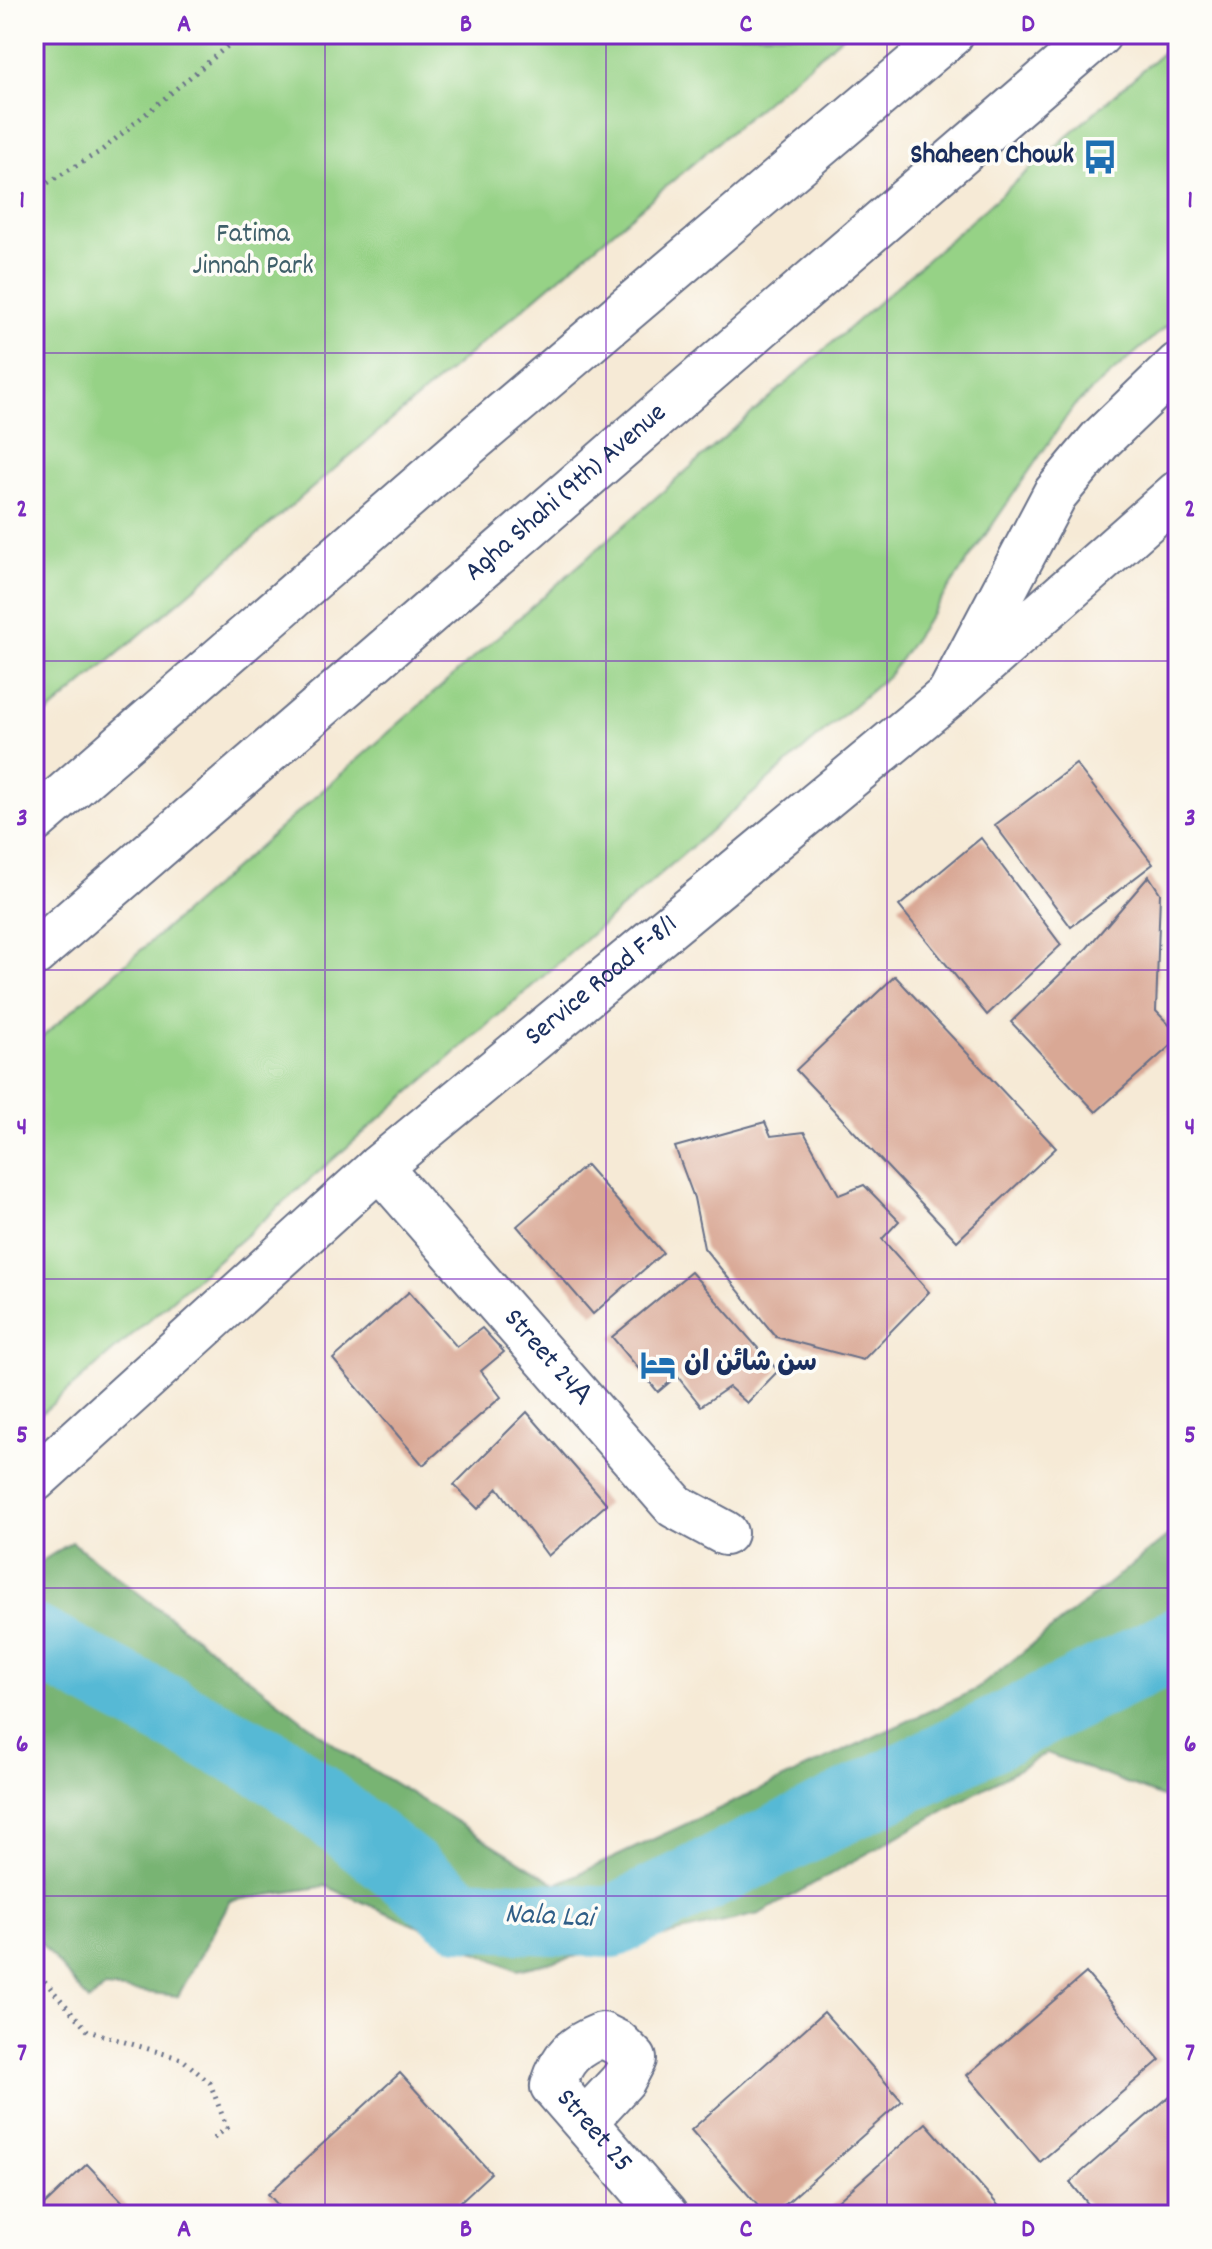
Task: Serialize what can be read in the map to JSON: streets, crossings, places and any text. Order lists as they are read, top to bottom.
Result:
{
  "streets": {
    "main road": [
      "Agha Shahi (9th) Avenue",
      "Service Road F-8/1",
      "Street 24Α",
      "Street 25"
    ]
  },
  "crossings": [
    ["Service Road F-8/1", "Street 24Α"]
  ],
  "water": ["Nala Lai"],
  "parks": ["Fatima Jinnah Park"],
  "places": {
    "bus stop": ["Shaheen Chowk"],
    "hotel": ["سن شائن ان"]
  },
  "grid": {
    "columns": [
      "A",
      "B",
      "C",
      "D"
    ],
    "rows": [
      "1",
      "2",
      "3",
      "4",
      "5",
      "6",
      "7"
    ]
  }
}
